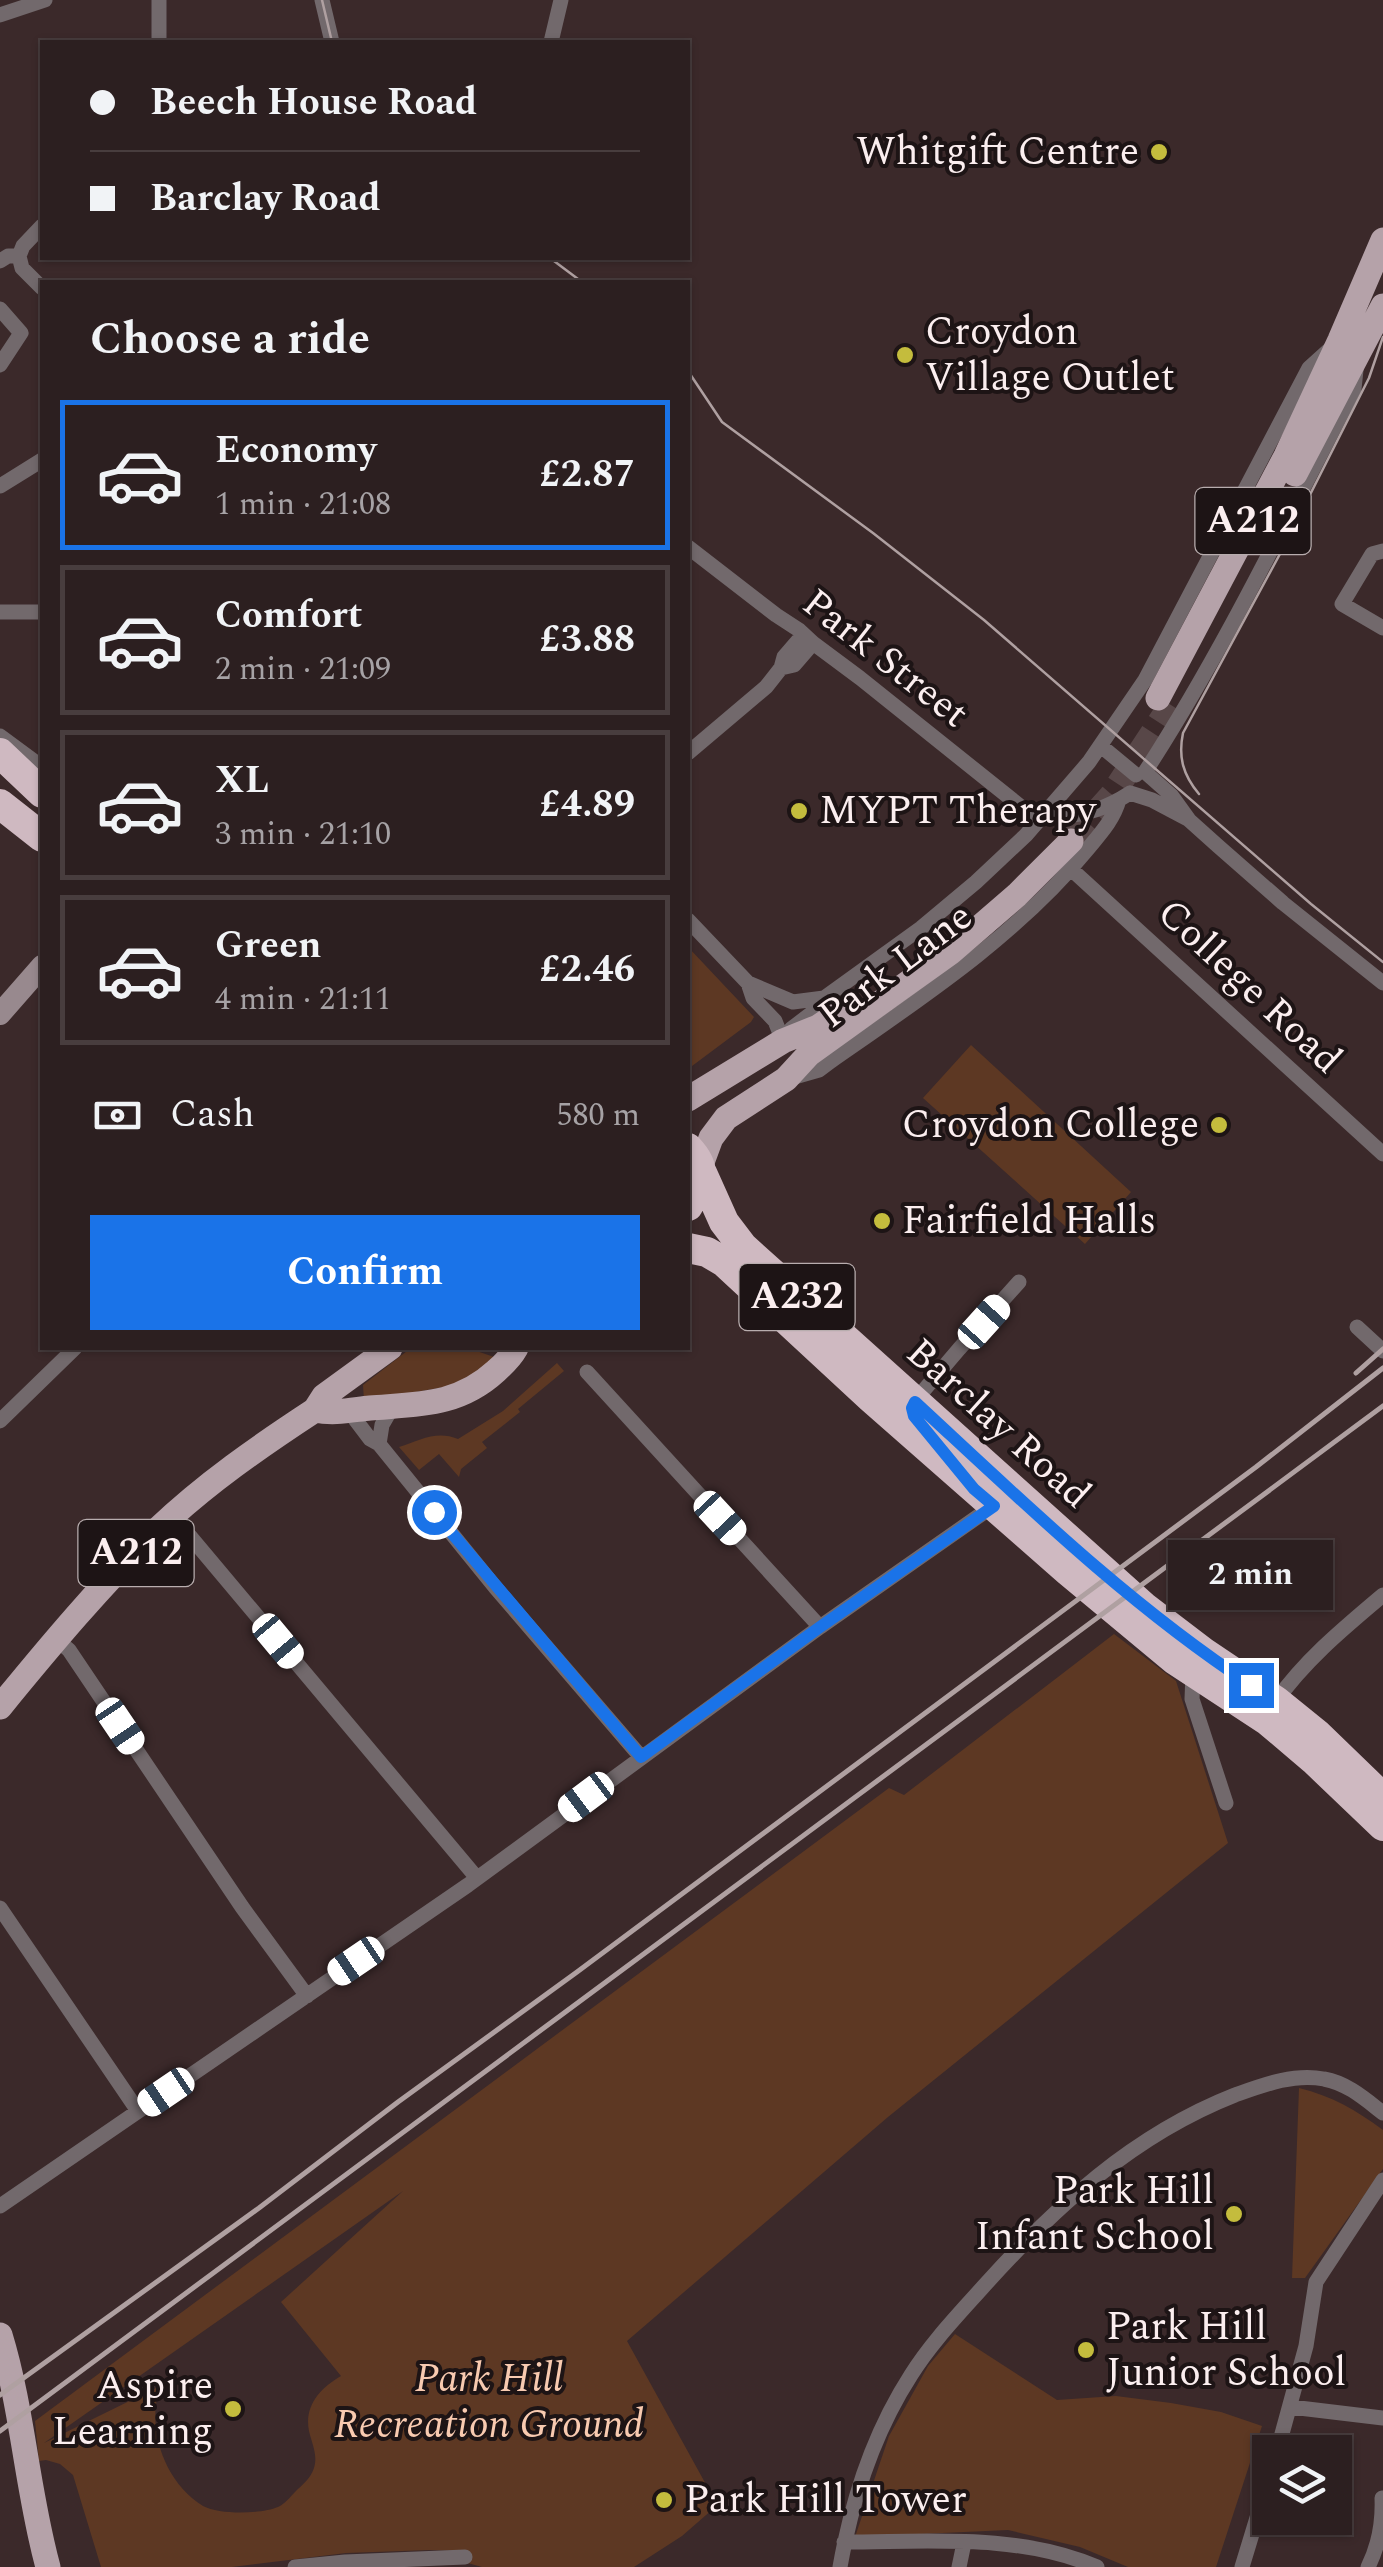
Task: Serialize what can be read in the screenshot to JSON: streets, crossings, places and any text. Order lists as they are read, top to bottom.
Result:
{
  "streets": {
    "highway": ["A232", "Barclay Road"],
    "main road": ["A212", "Park Lane"],
    "street": ["Park Street", "College Road"]
  },
  "crossings": [
    ["A212", "Park Lane"],
    ["Park Street", "Park Lane"],
    ["Park Lane", "College Road"],
    ["Park Lane", "Barclay Road"],
    ["A232", "Barclay Road"]
  ],
  "parks": ["Park Hill Recreation Ground"],
  "places": [
    "Whitgift Centre",
    "Croydon Village Outlet",
    "MYPT Therapy",
    "Croydon College",
    "Fairfield Halls",
    "Park Hill Infant School",
    "Park Hill Junior School",
    "Aspire Learning",
    "Park Hill Tower"
  ],
  "page": {
    "banner": ["Beech House Road", "Barclay Road"],
    "heading": "Choose a ride",
    "list": [
      {
        "name": "Economy",
        "note": "1 min · 21:08",
        "value": "£2.87"
      },
      {
        "name": "Comfort",
        "note": "2 min · 21:09",
        "value": "£3.88"
      },
      {
        "name": "XL",
        "note": "3 min · 21:10",
        "value": "£4.89"
      },
      {
        "name": "Green",
        "note": "4 min · 21:11",
        "value": "£2.46"
      }
    ],
    "pay": ["Cash", "580 m"],
    "buttons": "Confirm",
    "bubble": "2 min"
  }
}
